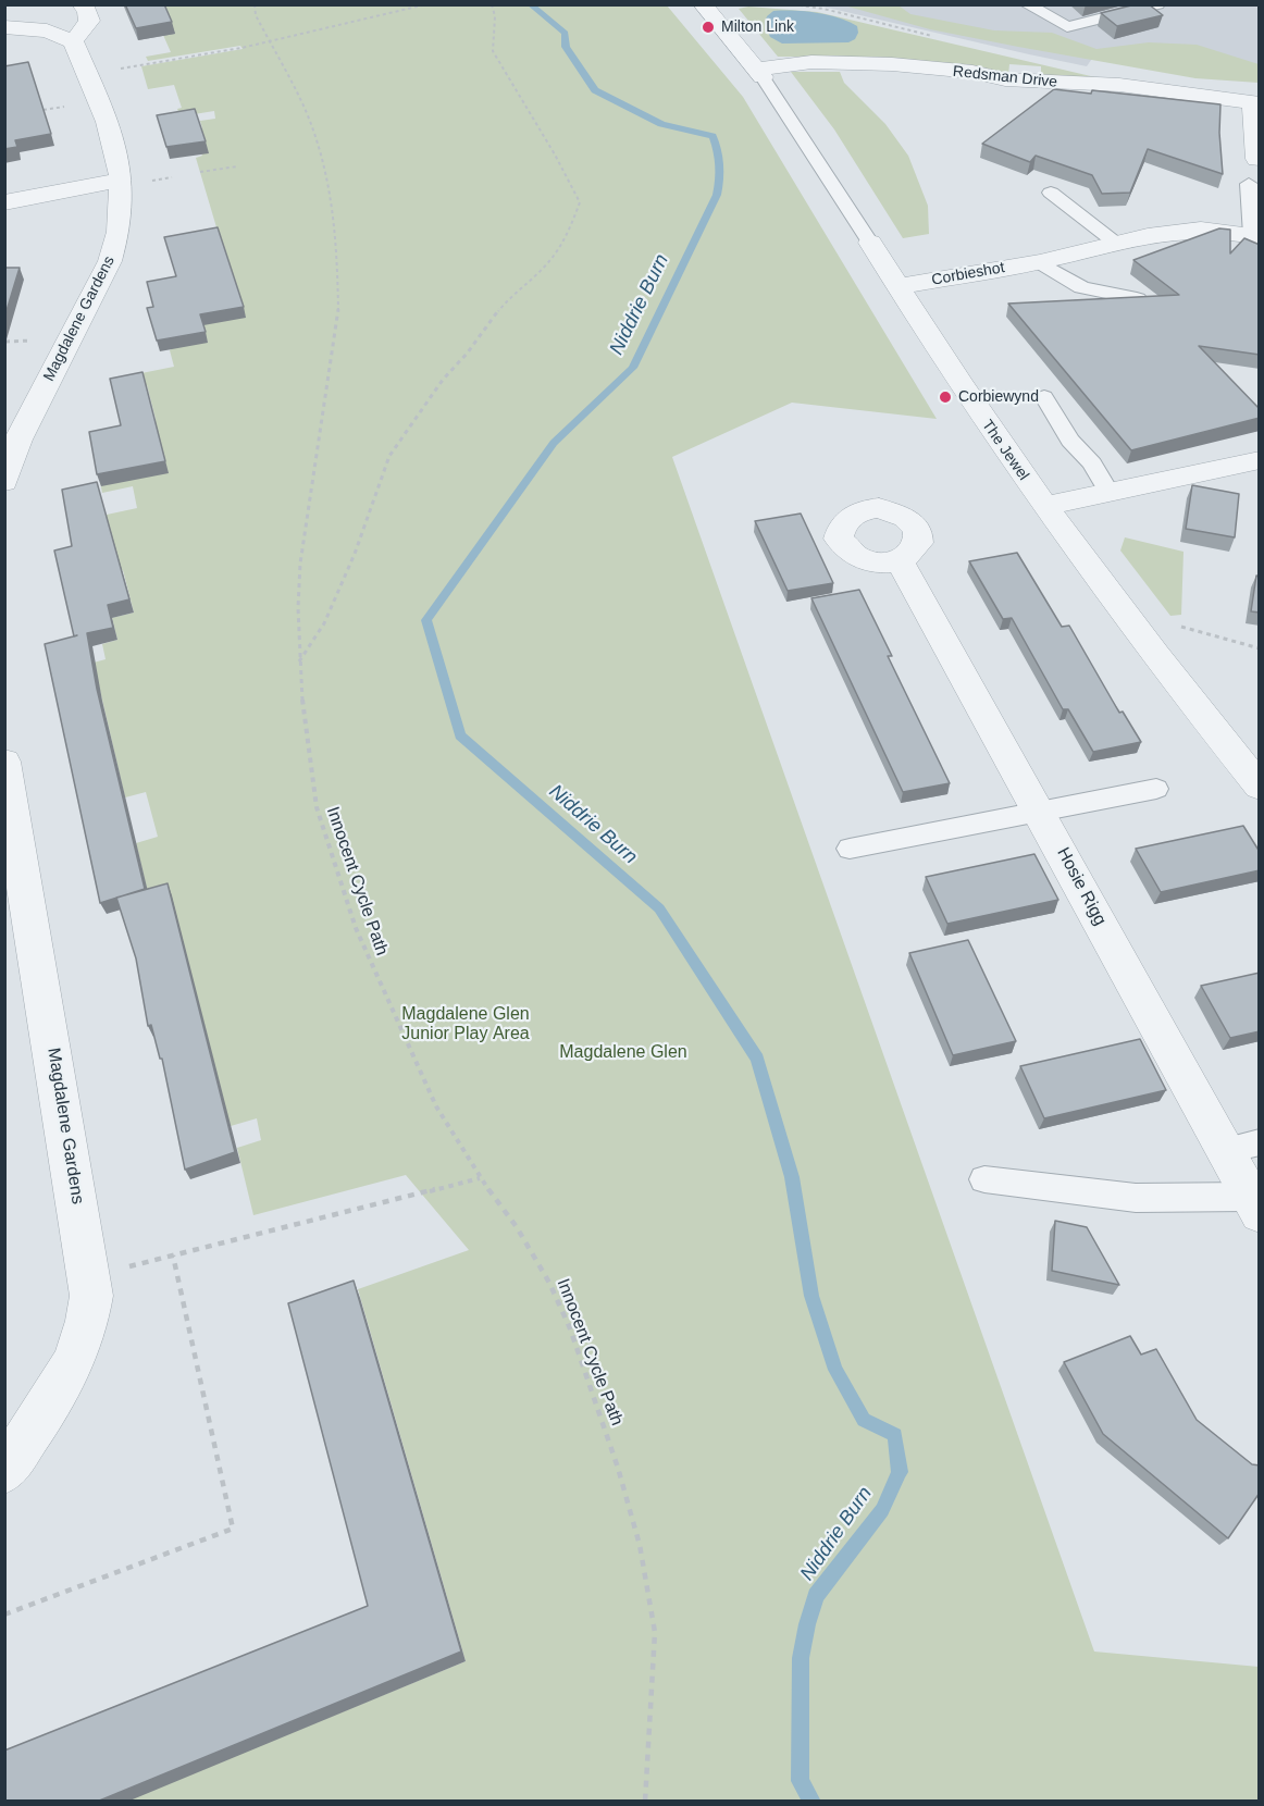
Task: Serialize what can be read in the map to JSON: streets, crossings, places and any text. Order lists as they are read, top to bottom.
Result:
{
  "streets": {
    "street": [
      "Redsman Drive",
      "Corbieshot",
      "Magdalene Gardens",
      "The Jewel",
      "Hosie Rigg"
    ],
    "path": ["Innocent Cycle Path"]
  },
  "crossings": [
    ["Redsman Drive", "The Jewel"],
    ["Corbieshot", "The Jewel"]
  ],
  "water": ["Niddrie Burn"],
  "parks": ["Magdalene Glen Junior Play Area", "Magdalene Glen"],
  "places": ["Milton Link", "Corbiewynd"]
}
